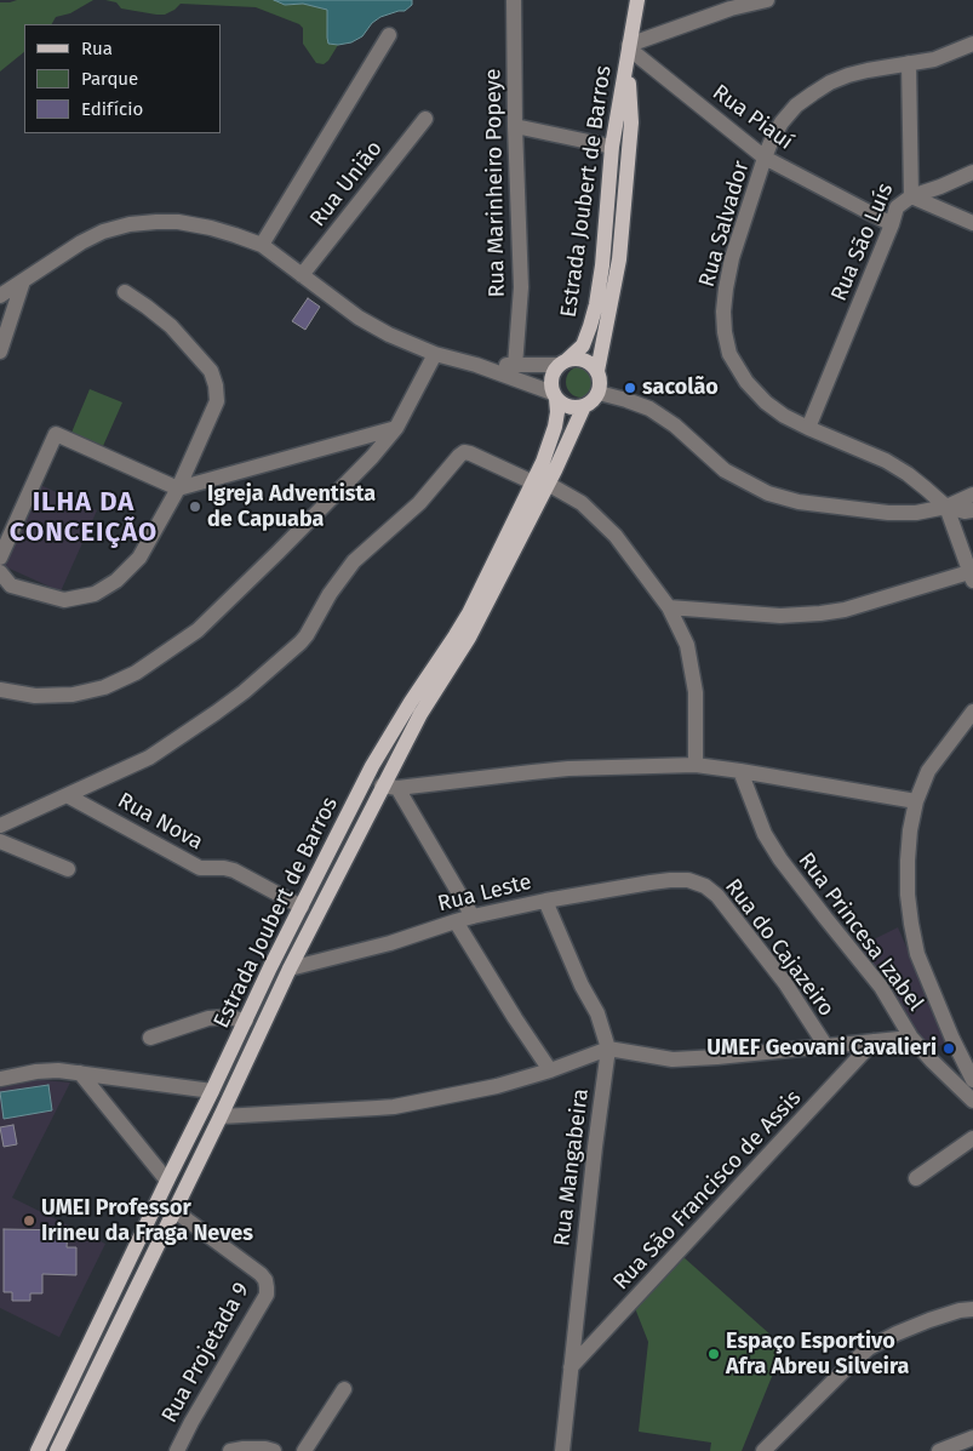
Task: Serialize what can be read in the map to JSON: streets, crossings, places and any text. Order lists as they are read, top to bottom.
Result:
{
  "streets": {
    "main road": ["Estrada Joubert de Barros"],
    "street": [
      "Rua Piauí",
      "Rua Marinheiro Popeye",
      "Rua União",
      "Rua Salvador",
      "Rua São Luís",
      "Rua Nova",
      "Rua Leste",
      "Rua Princesa Izabel",
      "Rua do Cajazeiro",
      "Rua Mangabeira",
      "Rua São Francisco de Assis",
      "Rua Projetada 9"
    ]
  },
  "crossings": [
    ["Rua Piauí", "Estrada Joubert de Barros"],
    ["Rua Piauí", "Rua Salvador"],
    ["Rua Piauí", "Rua São Luís"],
    ["Estrada Joubert de Barros", "Rua Nova"],
    ["Estrada Joubert de Barros", "Rua Leste"],
    ["Estrada Joubert de Barros", "Rua Projetada 9"],
    ["Rua Salvador", "Rua São Luís"],
    ["Rua Leste", "Rua do Cajazeiro"],
    ["Rua Leste", "Rua Mangabeira"],
    ["Rua Mangabeira", "Rua São Francisco de Assis"]
  ],
  "districts": ["ILHA DA CONCEIÇÃO"],
  "places": [
    "sacolão",
    "Igreja Adventista de Capuaba",
    "UMEF Geovani Cavalieri",
    "UMEI Professor Irineu da Fraga Neves",
    "Espaço Esportivo Afra Abreu Silveira"
  ],
  "legend": ["Rua", "Parque", "Edifício"]
}
